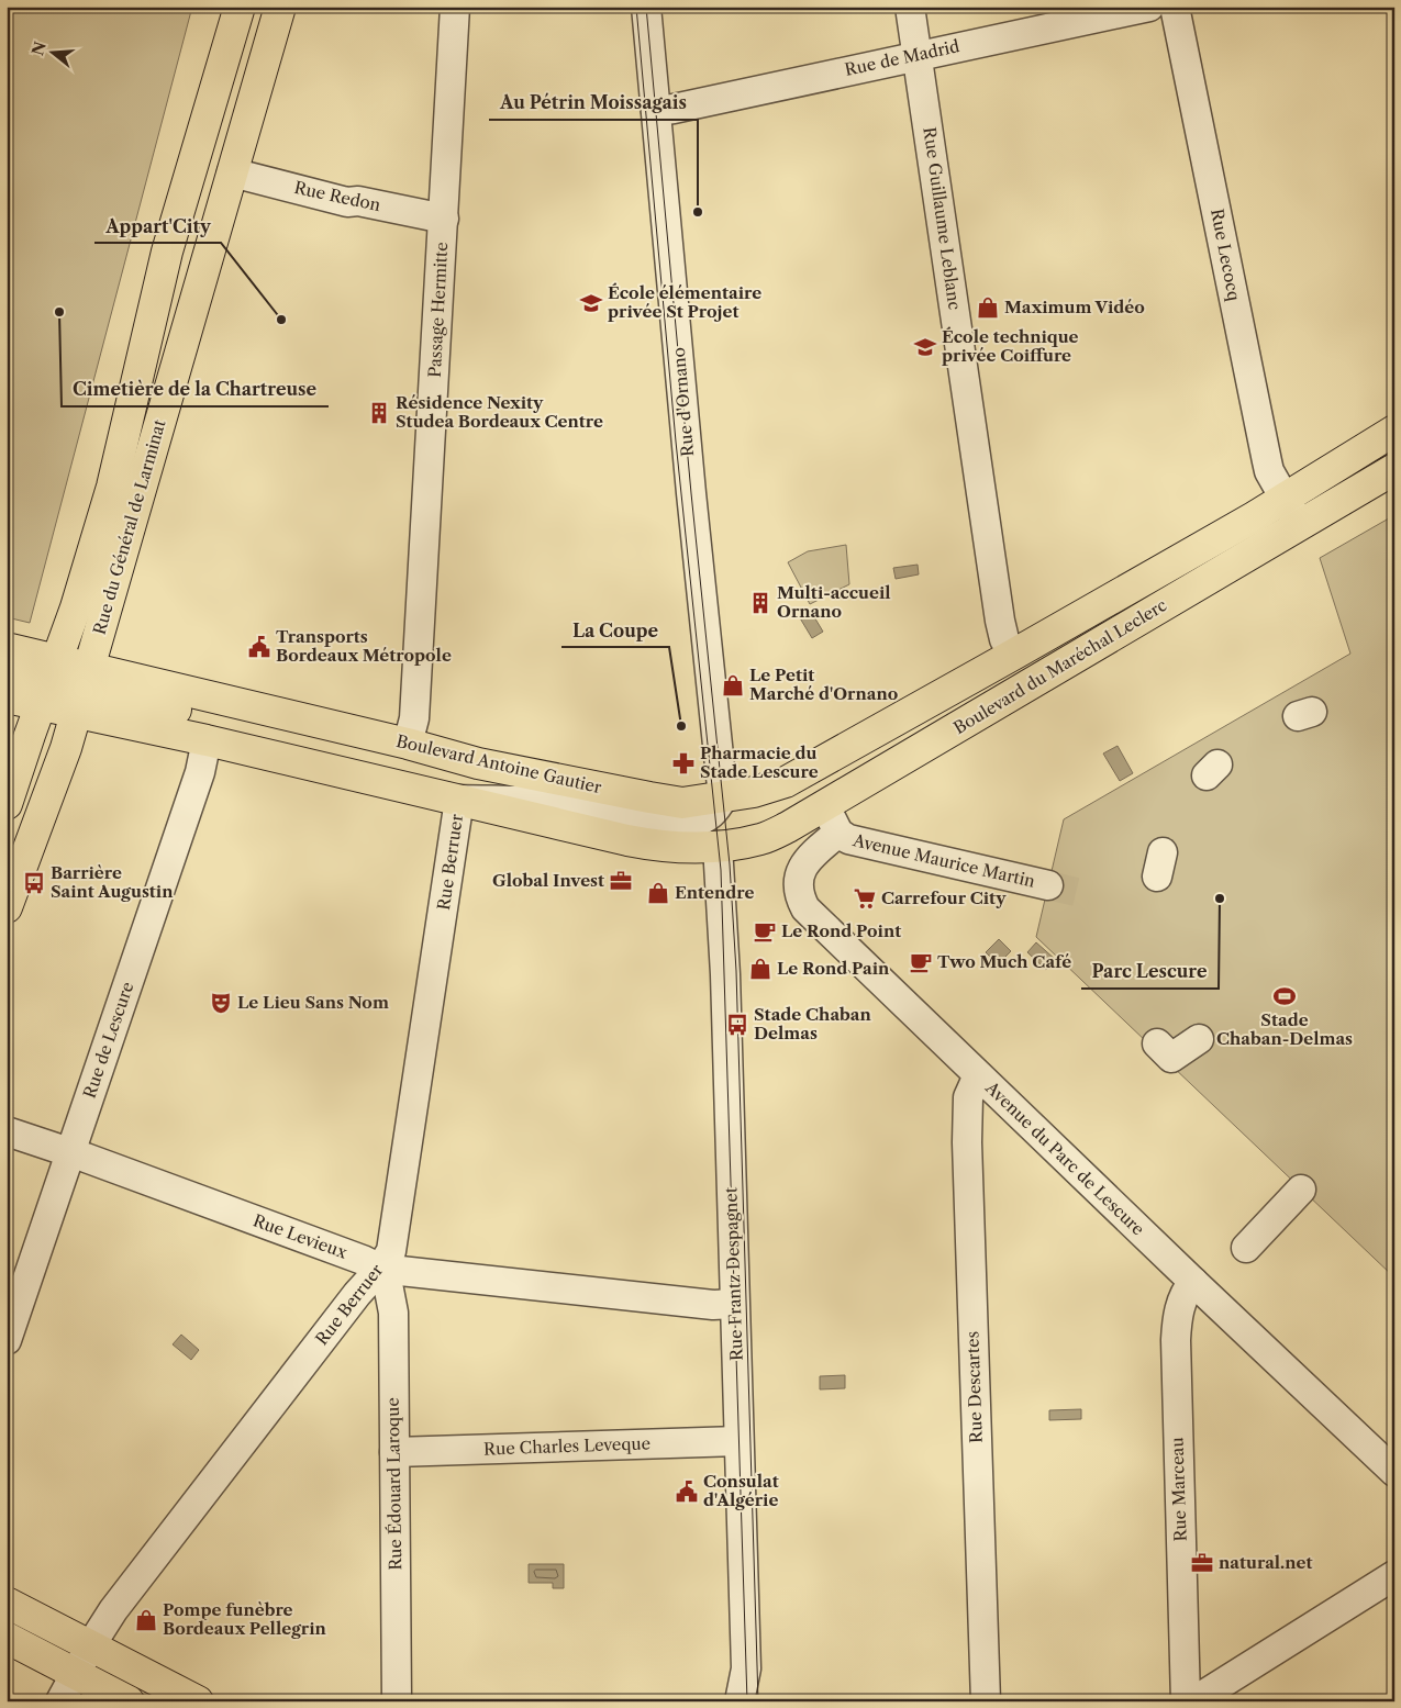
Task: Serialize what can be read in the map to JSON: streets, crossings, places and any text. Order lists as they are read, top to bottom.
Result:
{
  "streets": {
    "main road": ["Rue du Général de Larminat", "Boulevard du Maréchal Leclerc", "Boulevard Antoine Gautier"],
    "street": [
      "Rue de Madrid",
      "Rue Redon",
      "Rue Guillaume Leblanc",
      "Rue Lecocq",
      "Passage Hermitte",
      "Rue d'Ornano",
      "Avenue Maurice Martin",
      "Rue Berruer",
      "Rue de Lescure",
      "Avenue du Parc de Lescure",
      "Rue Levieux",
      "Rue Frantz Despagnet",
      "Rue Descartes",
      "Rue Charles Leveque",
      "Rue Édouard Laroque",
      "Rue Marceau"
    ]
  },
  "crossings": [
    ["Rue de Madrid", "Rue Guillaume Leblanc"],
    ["Rue de Madrid", "Rue d'Ornano"],
    ["Rue Redon", "Passage Hermitte"],
    ["Rue Redon", "Rue du Général de Larminat"],
    ["Rue Guillaume Leblanc", "Boulevard du Maréchal Leclerc"],
    ["Rue Lecocq", "Boulevard du Maréchal Leclerc"],
    ["Passage Hermitte", "Boulevard Antoine Gautier"],
    ["Rue d'Ornano", "Boulevard du Maréchal Leclerc"],
    ["Rue d'Ornano", "Boulevard Antoine Gautier"],
    ["Rue du Général de Larminat", "Boulevard Antoine Gautier"],
    ["Boulevard du Maréchal Leclerc", "Boulevard Antoine Gautier"],
    ["Boulevard du Maréchal Leclerc", "Avenue Maurice Martin"],
    ["Boulevard du Maréchal Leclerc", "Rue Frantz Despagnet"],
    ["Boulevard Antoine Gautier", "Rue Berruer"],
    ["Boulevard Antoine Gautier", "Rue de Lescure"],
    ["Boulevard Antoine Gautier", "Rue Frantz Despagnet"],
    ["Avenue Maurice Martin", "Avenue du Parc de Lescure"],
    ["Rue Berruer", "Rue Levieux"],
    ["Rue Berruer", "Rue Édouard Laroque"],
    ["Rue de Lescure", "Rue Levieux"],
    ["Avenue du Parc de Lescure", "Rue Descartes"],
    ["Avenue du Parc de Lescure", "Rue Marceau"],
    ["Rue Levieux", "Rue Frantz Despagnet"],
    ["Rue Levieux", "Rue Édouard Laroque"],
    ["Rue Frantz Despagnet", "Rue Charles Leveque"],
    ["Rue Charles Leveque", "Rue Édouard Laroque"]
  ],
  "places": {
    "other": [
      "Au Pétrin Moissagais",
      "Cimetière de la Chartreuse",
      "Appart'City",
      "La Coupe",
      "Parc Lescure"
    ],
    "school or university": ["École élémentaire privée St Projet", "École technique privée Coiffure"],
    "shop": [
      "Maximum Vidéo",
      "Le Petit Marché d'Ornano",
      "Entendre",
      "Le Rond Pain",
      "Pompe funèbre Bordeaux Pellegrin"
    ],
    "building": ["Résidence Nexity Studea Bordeaux Centre", "Multi-accueil Ornano"],
    "public building": ["Transports Bordeaux Métropole", "Consulat d'Algérie"],
    "pharmacy": ["Pharmacie du Stade Lescure"],
    "office": ["Global Invest", "natural.net"],
    "bus stop": ["Barrière Saint Augustin", "Stade Chaban Delmas"],
    "supermarket": ["Carrefour City"],
    "cafe": ["Le Rond Point", "Two Much Café"],
    "sports": ["Stade Chaban-Delmas"],
    "theatre": ["Le Lieu Sans Nom"]
  },
  "north": "left"
}
